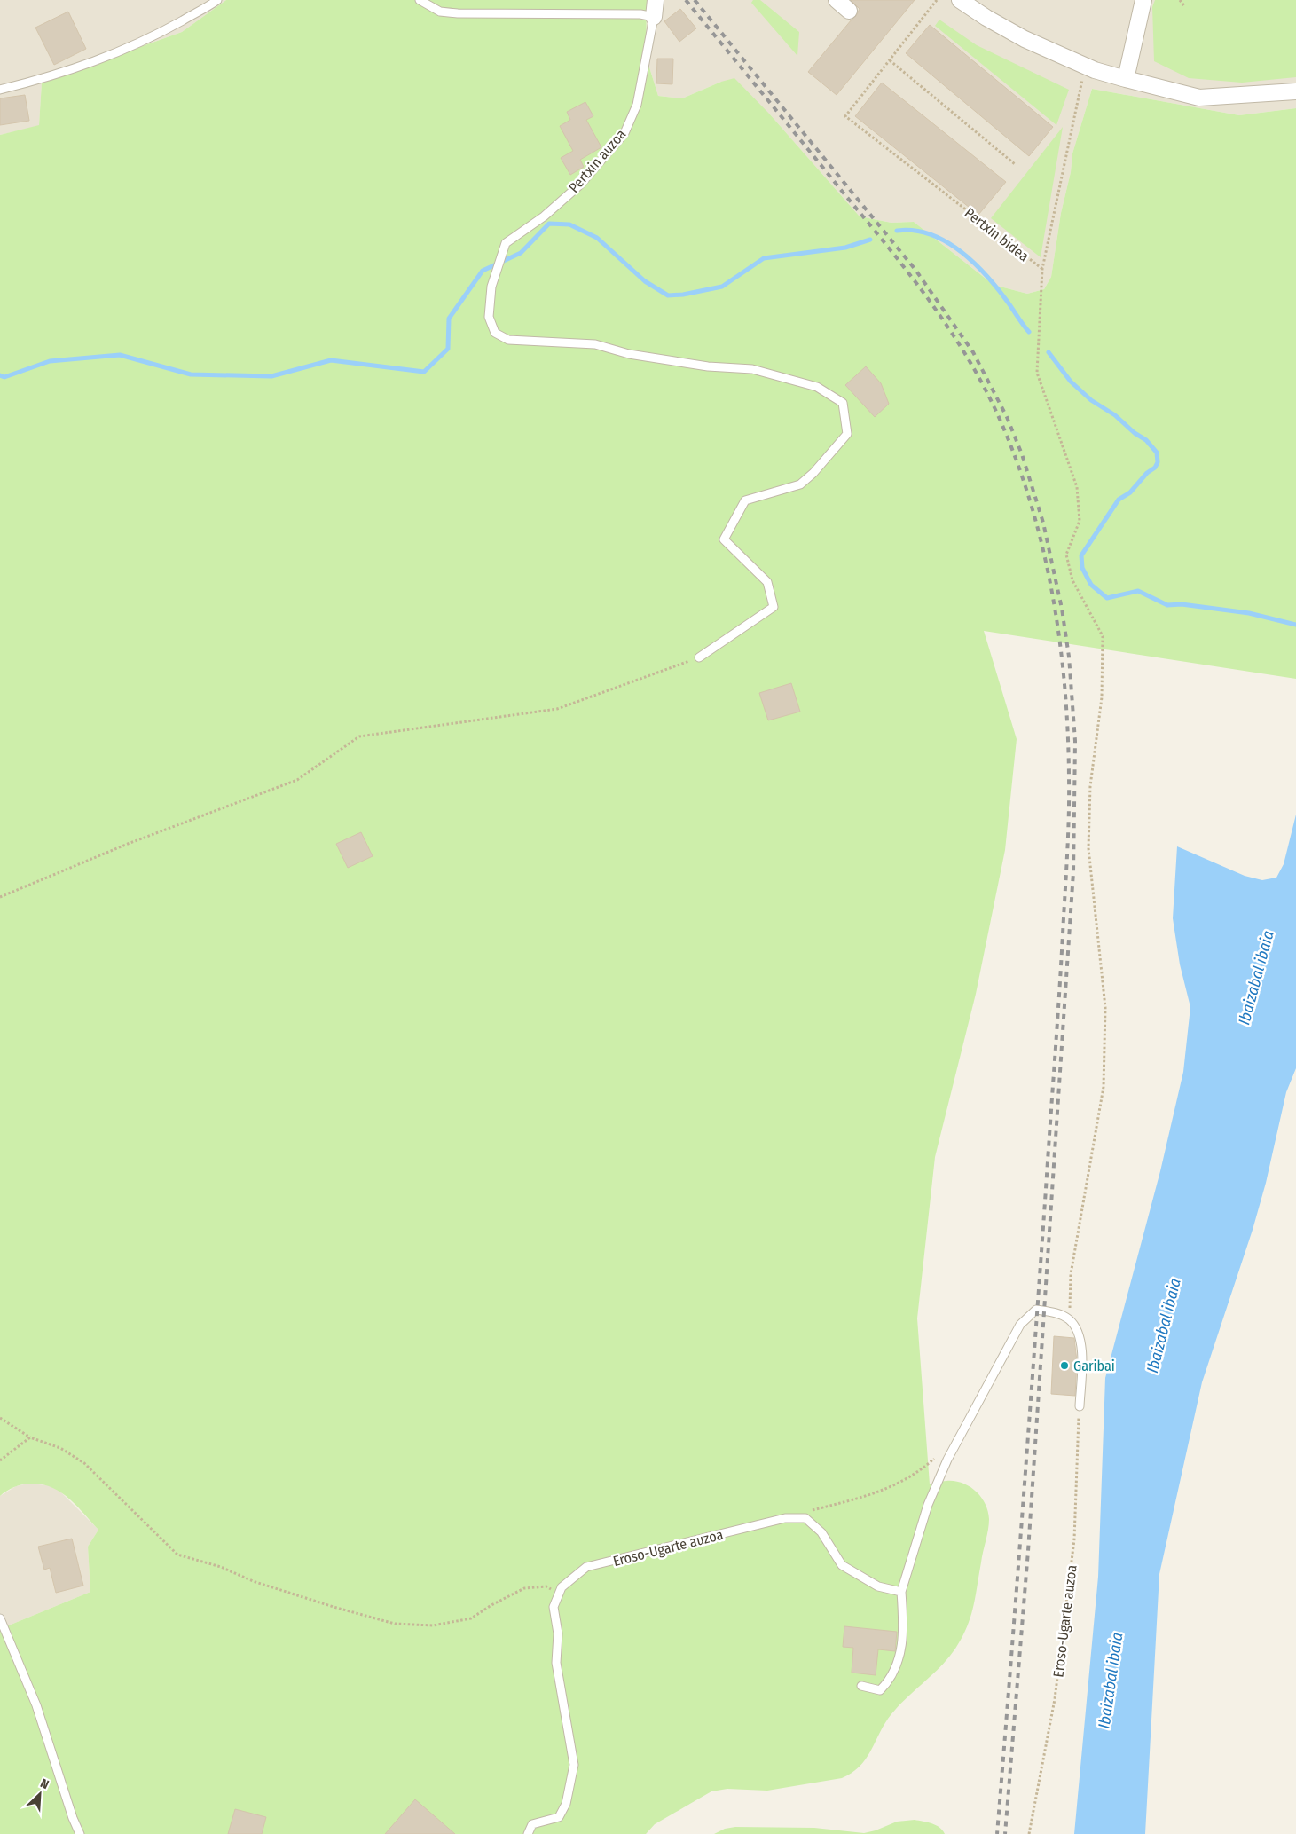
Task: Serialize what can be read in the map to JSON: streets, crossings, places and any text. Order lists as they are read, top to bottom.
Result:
{
  "streets": {
    "street": ["Pertxin auzoa"],
    "lane": ["Eroso-Ugarte auzoa"],
    "path": ["Pertxin bidea"]
  },
  "water": ["Ibaizabal ibaia"],
  "places": ["Garibai"],
  "north": "top right"
}
